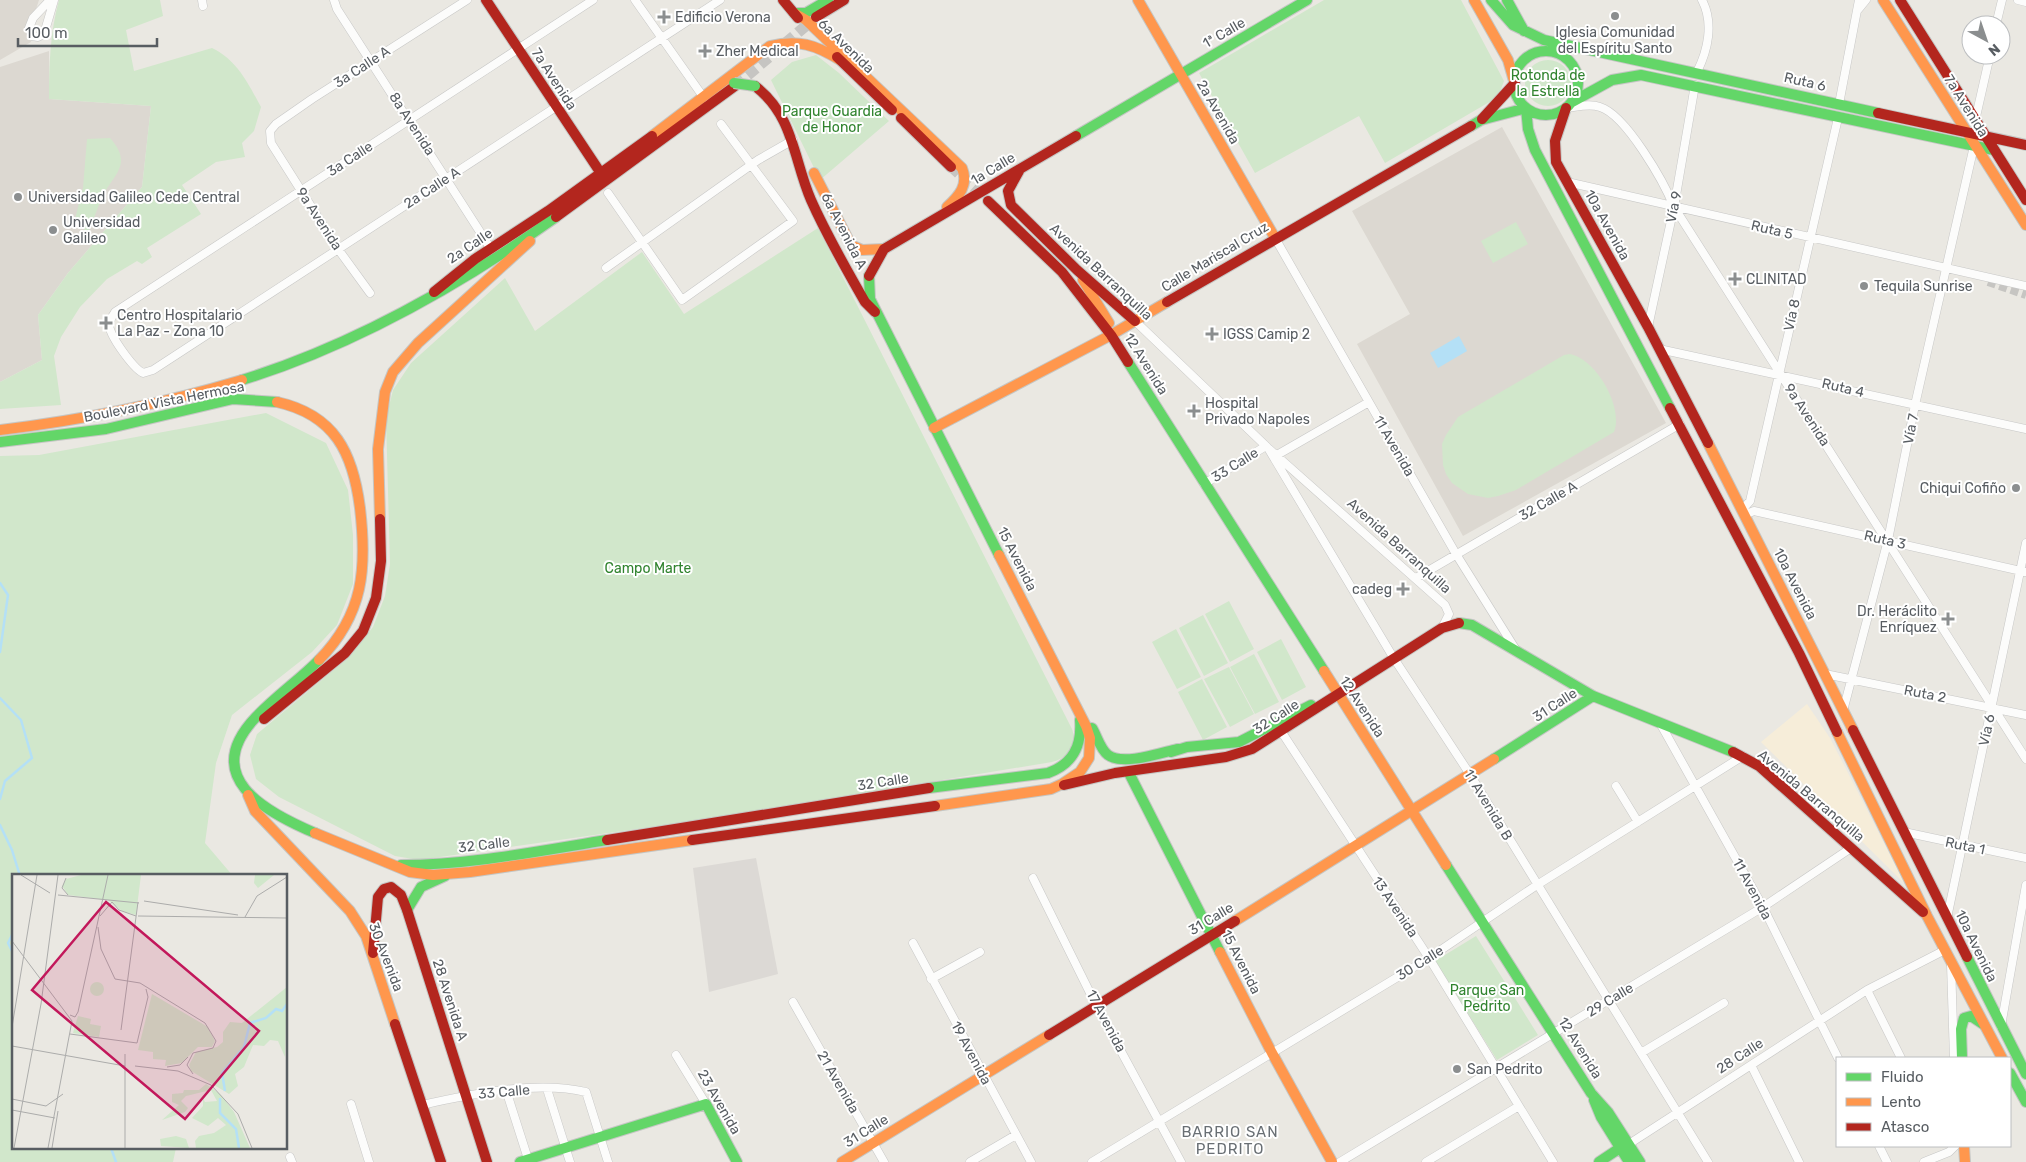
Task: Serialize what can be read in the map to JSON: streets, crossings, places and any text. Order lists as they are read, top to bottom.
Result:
{
  "streets": {
    "main road": [
      "1ª Calle",
      "6a Avenida",
      "7a Avenida",
      "Ruta 6",
      "2a Avenida",
      "1a Calle",
      "10a Avenida",
      "6a Avenida A",
      "2a Calle",
      "Calle Mariscal Cruz",
      "Avenida Barranquilla",
      "12 Avenida",
      "Boulevard Vista Hermosa",
      "15 Avenida",
      "31 Calle",
      "32 Calle",
      "30 Avenida",
      "28 Avenida A",
      "28 Calle",
      "23 Avenida"
    ],
    "street": [
      "3a Calle A",
      "8a Avenida",
      "3a Calle",
      "2a Calle A",
      "Vía 9",
      "9a Avenida",
      "Ruta 5",
      "Vía 8",
      "Ruta 4",
      "Vía 7",
      "11 Avenida",
      "33 Calle",
      "32 Calle A",
      "Ruta 3",
      "Ruta 2",
      "Vía 6",
      "11 Avenida B",
      "Ruta 1",
      "13 Avenida",
      "30 Calle",
      "29 Calle",
      "17 Avenida",
      "19 Avenida",
      "21 Avenida"
    ]
  },
  "crossings": [
    ["1ª Calle", "2a Avenida"],
    ["1ª Calle", "1a Calle"],
    ["6a Avenida", "2a Calle"],
    ["3a Calle A", "8a Avenida"],
    ["3a Calle A", "9a Avenida"],
    ["7a Avenida", "Ruta 6"],
    ["7a Avenida", "3a Calle"],
    ["7a Avenida", "2a Calle A"],
    ["7a Avenida", "2a Calle"],
    ["7a Avenida", "Vía 7"],
    ["Ruta 6", "Vía 9"],
    ["Ruta 6", "9a Avenida"],
    ["Ruta 6", "10a Avenida"],
    ["Ruta 6", "Calle Mariscal Cruz"],
    ["Ruta 6", "Vía 8"],
    ["Ruta 6", "Vía 7"],
    ["2a Avenida", "1a Calle"],
    ["2a Avenida", "Calle Mariscal Cruz"],
    ["2a Avenida", "11 Avenida"],
    ["8a Avenida", "3a Calle"],
    ["8a Avenida", "2a Calle A"],
    ["8a Avenida", "2a Calle"],
    ["3a Calle", "2a Calle A"],
    ["3a Calle", "9a Avenida"],
    ["1a Calle", "6a Avenida A"],
    ["1a Calle", "Avenida Barranquilla"],
    ["2a Calle A", "9a Avenida"],
    ["Vía 9", "9a Avenida"],
    ["Vía 9", "10a Avenida"],
    ["Vía 9", "Ruta 5"],
    ["9a Avenida", "10a Avenida"],
    ["9a Avenida", "Ruta 5"],
    ["9a Avenida", "Calle Mariscal Cruz"],
    ["9a Avenida", "Vía 8"],
    ["9a Avenida", "Ruta 4"],
    ["9a Avenida", "Vía 7"],
    ["9a Avenida", "Ruta 3"],
    ["9a Avenida", "Ruta 2"],
    ["9a Avenida", "Vía 6"],
    ["10a Avenida", "Ruta 5"],
    ["10a Avenida", "Calle Mariscal Cruz"],
    ["10a Avenida", "Avenida Barranquilla"],
    ["10a Avenida", "Vía 8"],
    ["10a Avenida", "Ruta 4"],
    ["10a Avenida", "Vía 7"],
    ["10a Avenida", "32 Calle A"],
    ["10a Avenida", "Ruta 3"],
    ["10a Avenida", "Ruta 2"],
    ["10a Avenida", "Vía 6"],
    ["10a Avenida", "Ruta 1"],
    ["10a Avenida", "28 Calle"],
    ["Ruta 5", "Vía 8"],
    ["Ruta 5", "Vía 7"],
    ["6a Avenida A", "2a Calle"],
    ["6a Avenida A", "Calle Mariscal Cruz"],
    ["6a Avenida A", "15 Avenida"],
    ["2a Calle", "Boulevard Vista Hermosa"],
    ["Calle Mariscal Cruz", "Avenida Barranquilla"],
    ["Calle Mariscal Cruz", "12 Avenida"],
    ["Calle Mariscal Cruz", "11 Avenida"],
    ["Calle Mariscal Cruz", "15 Avenida"],
    ["Avenida Barranquilla", "11 Avenida"],
    ["Avenida Barranquilla", "33 Calle"],
    ["Avenida Barranquilla", "32 Calle A"],
    ["Avenida Barranquilla", "31 Calle"],
    ["Avenida Barranquilla", "32 Calle"],
    ["Avenida Barranquilla", "11 Avenida B"],
    ["Avenida Barranquilla", "30 Calle"],
    ["Avenida Barranquilla", "29 Calle"],
    ["Vía 8", "Ruta 4"],
    ["Vía 8", "Ruta 3"],
    ["12 Avenida", "33 Calle"],
    ["12 Avenida", "31 Calle"],
    ["12 Avenida", "32 Calle"],
    ["12 Avenida", "30 Calle"],
    ["12 Avenida", "29 Calle"],
    ["12 Avenida", "28 Calle"],
    ["Ruta 4", "Vía 7"],
    ["Boulevard Vista Hermosa", "30 Avenida"],
    ["Vía 7", "Ruta 3"],
    ["Vía 7", "Ruta 2"],
    ["11 Avenida", "33 Calle"],
    ["11 Avenida", "32 Calle A"],
    ["11 Avenida", "30 Calle"],
    ["11 Avenida", "29 Calle"],
    ["11 Avenida", "28 Calle"],
    ["33 Calle", "11 Avenida B"],
    ["33 Calle", "30 Avenida"],
    ["33 Calle", "28 Avenida A"],
    ["Ruta 3", "Vía 6"],
    ["15 Avenida", "31 Calle"],
    ["15 Avenida", "32 Calle"],
    ["15 Avenida", "30 Calle"],
    ["Ruta 2", "Vía 6"],
    ["31 Calle", "11 Avenida B"],
    ["31 Calle", "13 Avenida"],
    ["31 Calle", "17 Avenida"],
    ["31 Calle", "19 Avenida"],
    ["31 Calle", "21 Avenida"],
    ["32 Calle", "11 Avenida B"],
    ["32 Calle", "13 Avenida"],
    ["Vía 6", "Ruta 1"],
    ["11 Avenida B", "30 Calle"],
    ["11 Avenida B", "29 Calle"],
    ["11 Avenida B", "28 Calle"],
    ["13 Avenida", "30 Calle"],
    ["13 Avenida", "29 Calle"],
    ["30 Avenida", "28 Avenida A"],
    ["30 Calle", "17 Avenida"]
  ],
  "districts": ["BARRIO SAN PEDRITO"],
  "parks": [
    "Rotonda de la Estrella",
    "Parque Guardia de Honor",
    "Campo Marte",
    "Parque San Pedrito"
  ],
  "places": {
    "other": [
      "Iglesia Comunidad del Espíritu Santo",
      "Universidad Galileo Cede Central",
      "Universidad Galileo",
      "Tequila Sunrise",
      "Chiqui Cofiño",
      "San Pedrito"
    ],
    "health": [
      "Edificio Verona",
      "Zher Medical",
      "CLINITAD",
      "Centro Hospitalario La Paz - Zona 10",
      "IGSS Camip 2",
      "Hospital Privado Napoles",
      "cadeg",
      "Dr. Heráclito Enríquez"
    ]
  },
  "legend": ["Fluido", "Lento", "Atasco"],
  "scale_bar": "100 m",
  "north": "bottom right"
}
